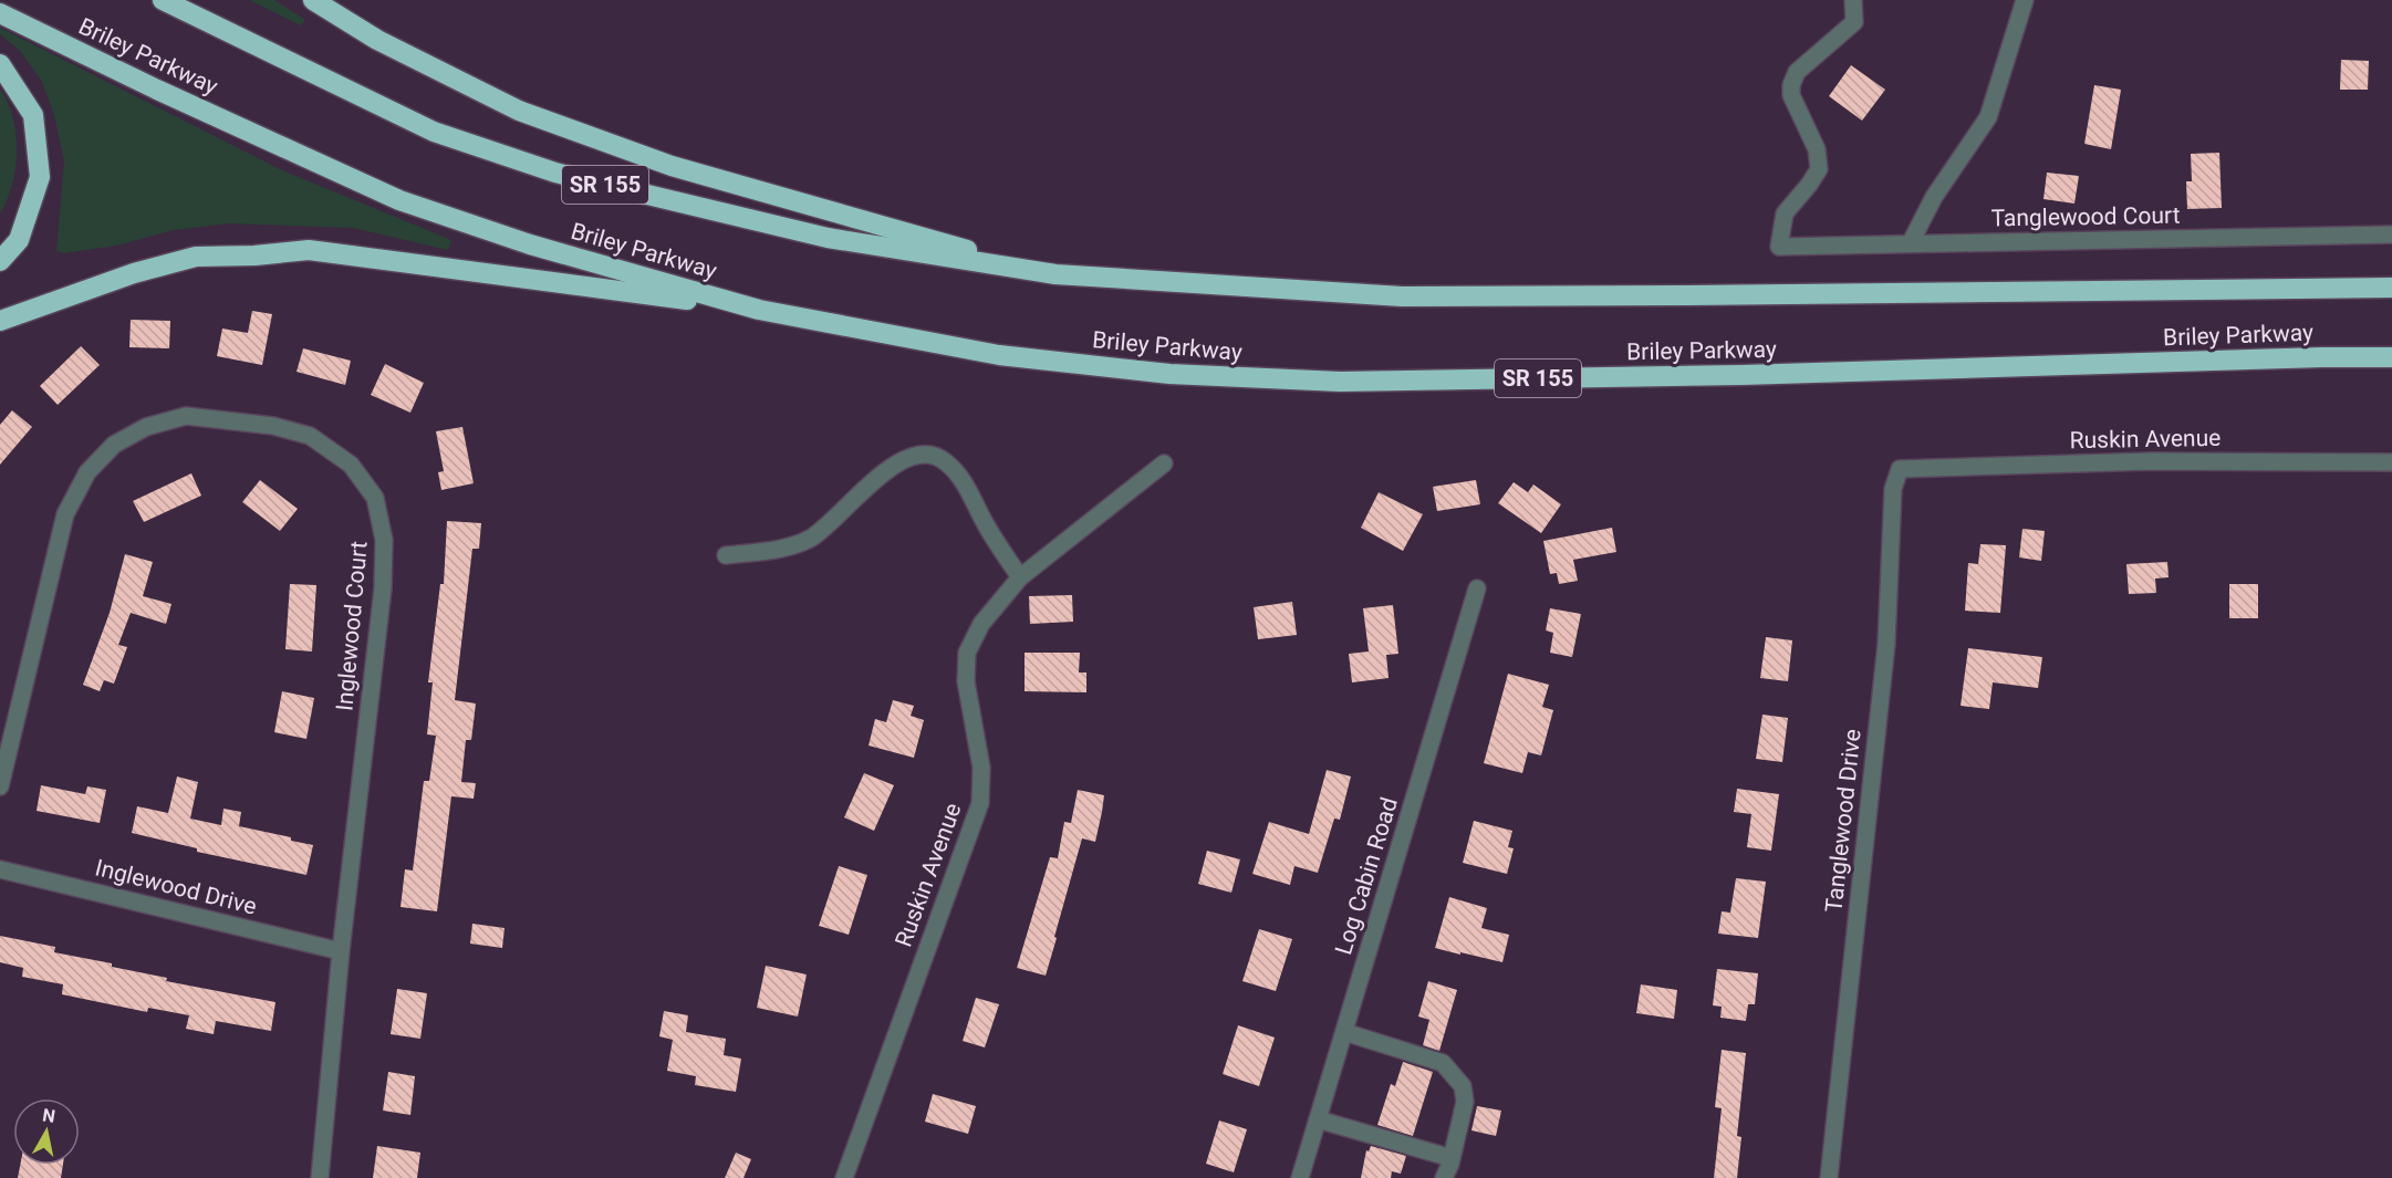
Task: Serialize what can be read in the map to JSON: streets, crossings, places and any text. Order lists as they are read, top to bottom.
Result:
{
  "streets": {
    "highway": ["Briley Parkway", "SR 155"],
    "street": [
      "Tanglewood Court",
      "Ruskin Avenue",
      "Inglewood Court",
      "Tanglewood Drive",
      "Log Cabin Road",
      "Inglewood Drive"
    ]
  },
  "crossings": [
    ["Ruskin Avenue", "Tanglewood Drive"],
    ["Inglewood Court", "Inglewood Drive"]
  ],
  "north": "top"
}
